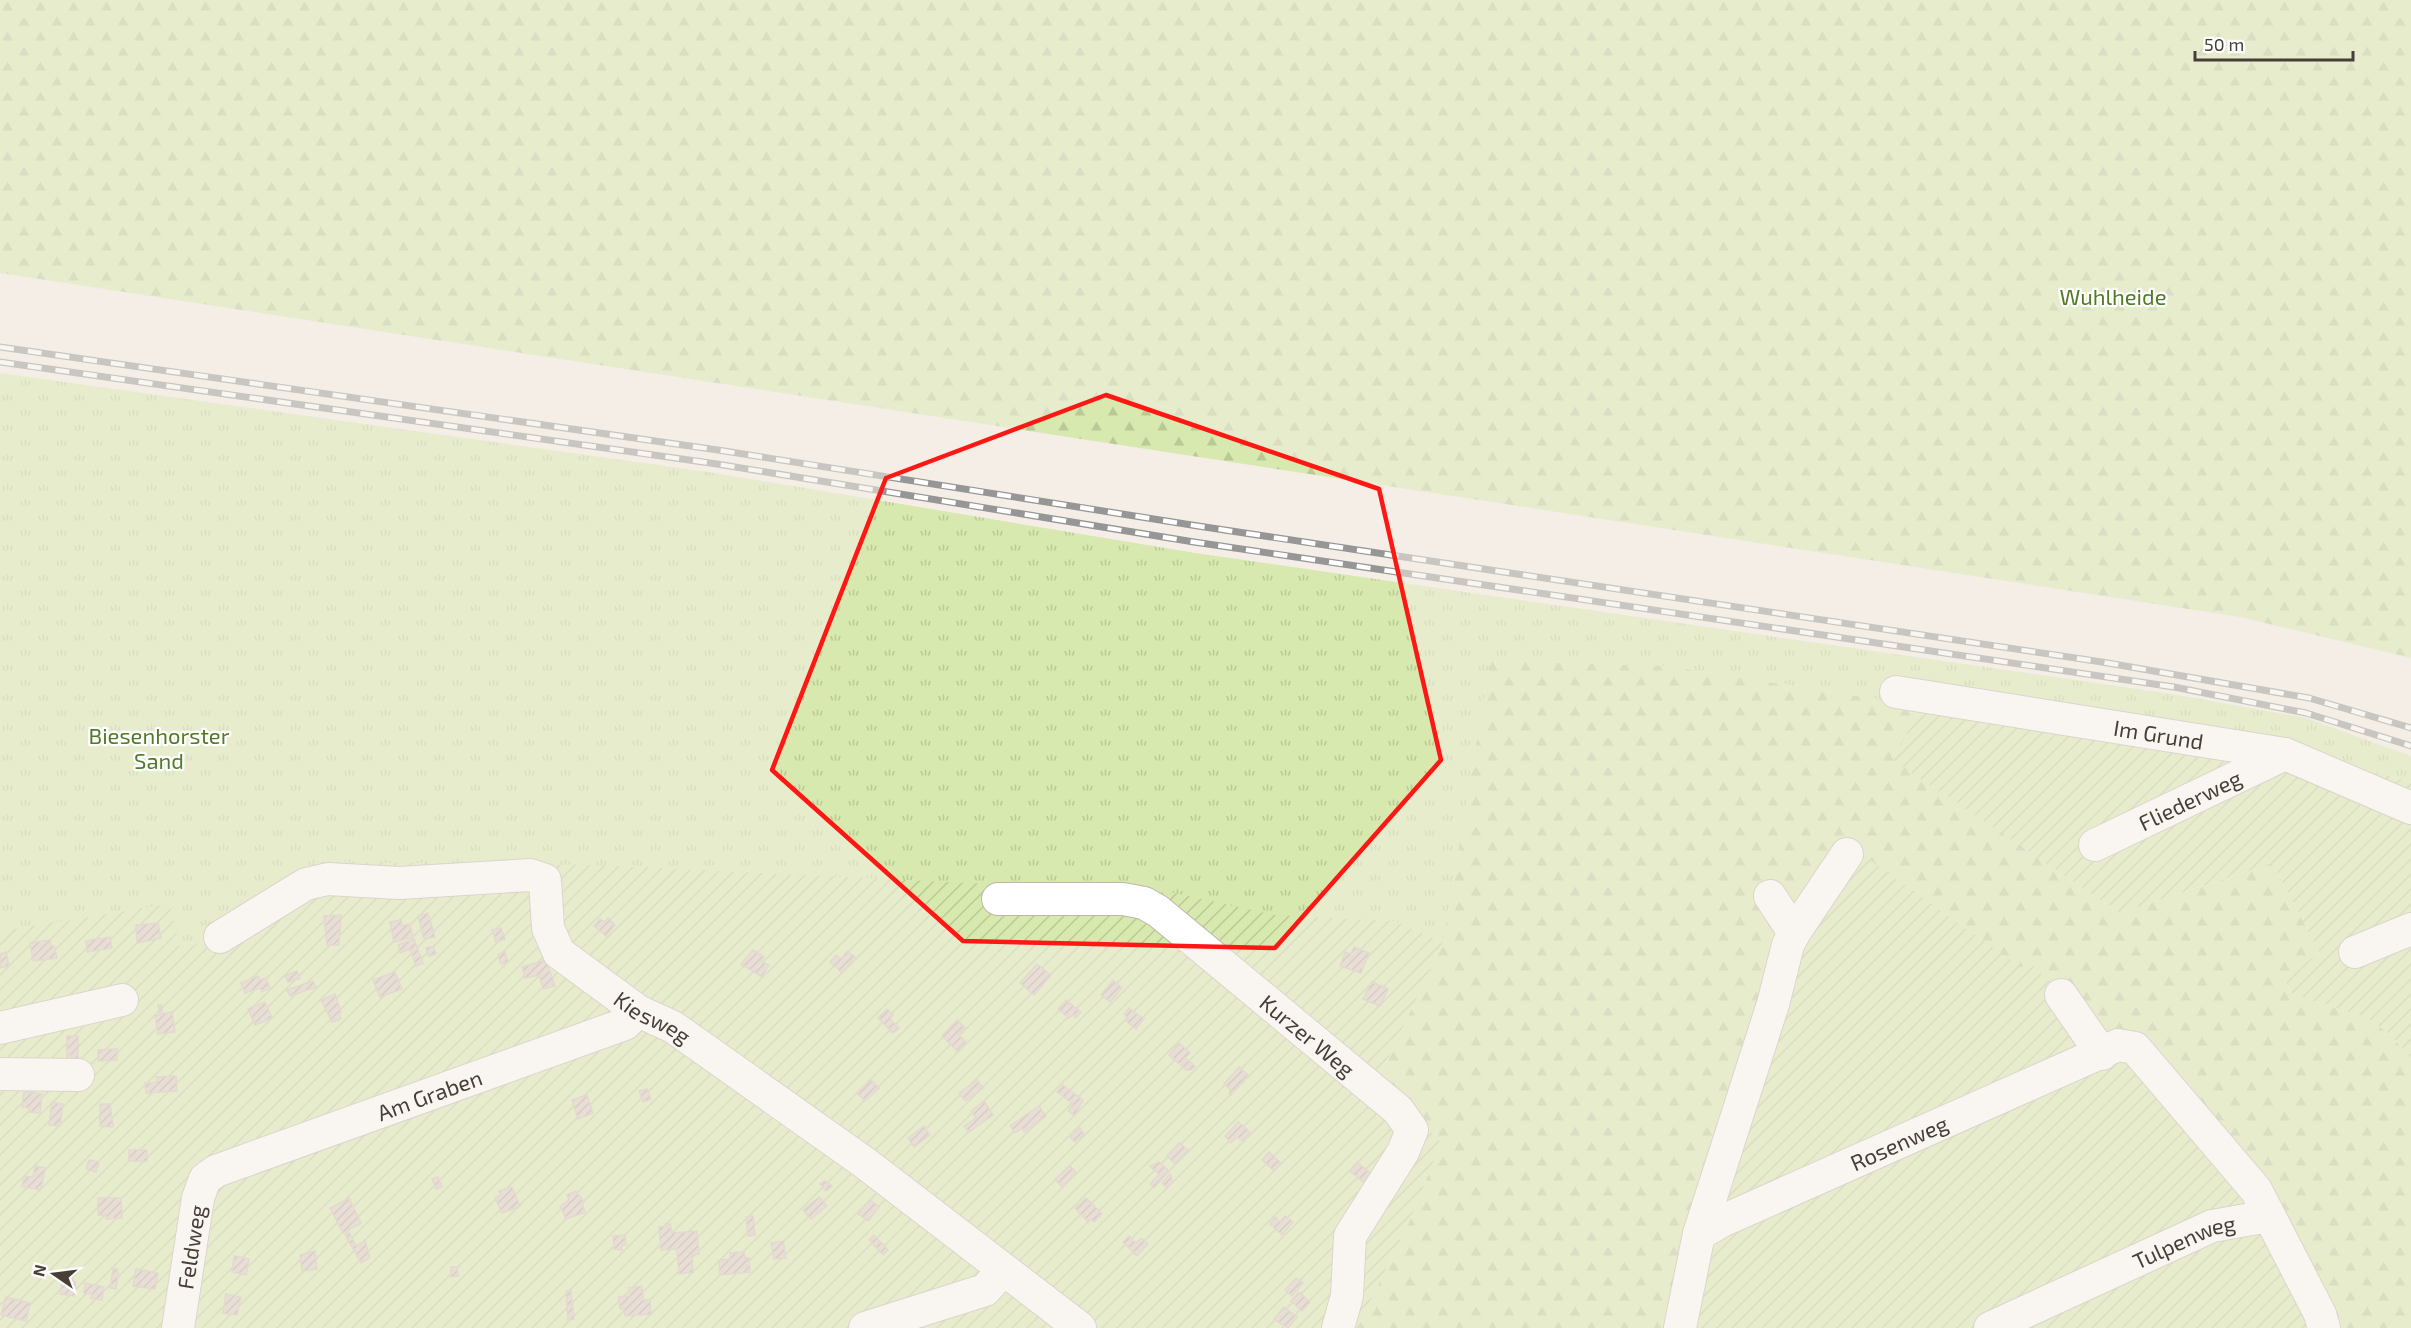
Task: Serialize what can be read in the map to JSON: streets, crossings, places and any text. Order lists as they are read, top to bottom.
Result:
{
  "streets": {
    "lane": [
      "Im Grund",
      "Fliederweg",
      "Kiesweg",
      "Kurzer Weg",
      "Am Graben",
      "Rosenweg",
      "Tulpenweg",
      "Feldweg"
    ]
  },
  "crossings": [
    ["Im Grund", "Fliederweg"],
    ["Kiesweg", "Am Graben"],
    ["Am Graben", "Feldweg"],
    ["Rosenweg", "Tulpenweg"]
  ],
  "parks": ["Wuhlheide", "Biesenhorster Sand"],
  "scale_bar": "50 m",
  "north": "left"
}
